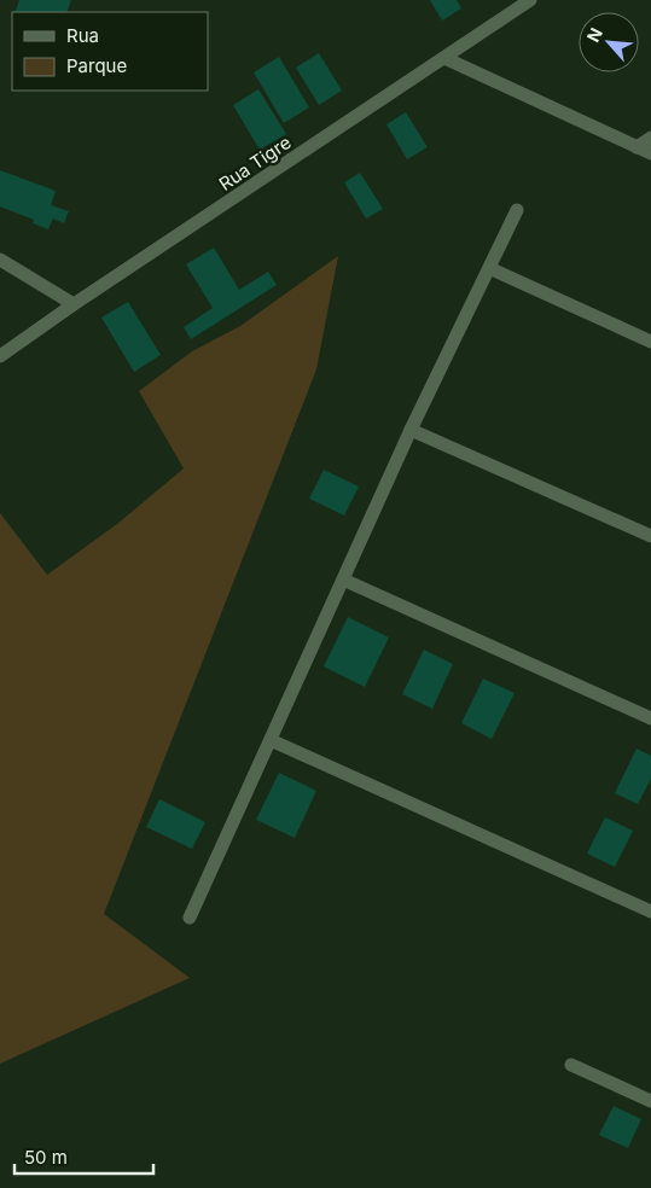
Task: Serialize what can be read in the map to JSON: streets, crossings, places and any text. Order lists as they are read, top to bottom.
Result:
{
  "streets": {
    "street": ["Rua Tigre"]
  },
  "legend": ["Rua", "Parque"],
  "scale_bar": "50 m",
  "north": "top left"
}
